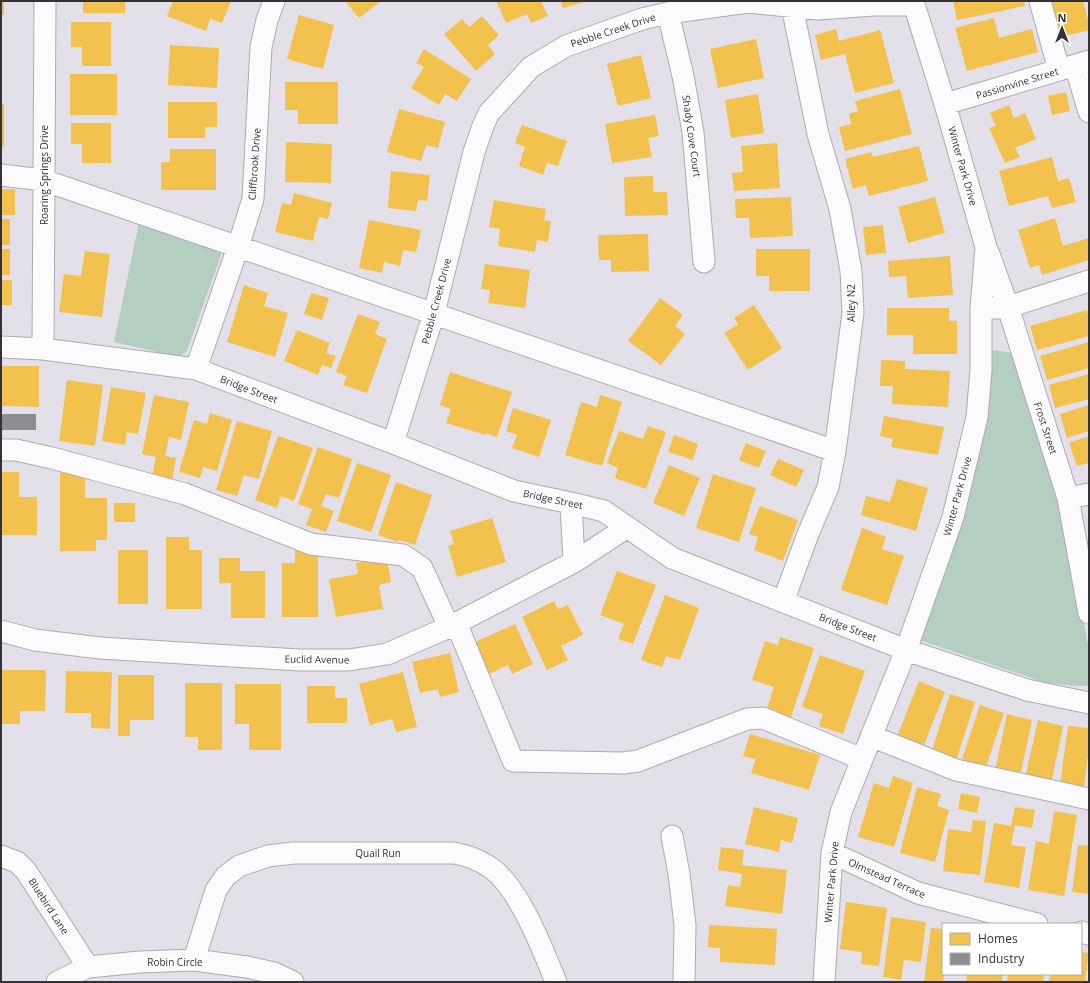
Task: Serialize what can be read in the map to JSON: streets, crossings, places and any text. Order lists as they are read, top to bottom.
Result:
{
  "streets": {
    "street": [
      "Pebble Creek Drive",
      "Passionvine Street",
      "Shady Cove Court",
      "Cliffbrook Drive",
      "Winter Park Drive",
      "Roaring Springs Drive",
      "Alley N2",
      "Bridge Street",
      "Frost Street",
      "Euclid Avenue",
      "Quail Run",
      "Olmstead Terrace",
      "Bluebird Lane",
      "Robin Circle"
    ]
  },
  "crossings": [
    ["Pebble Creek Drive", "Shady Cove Court"],
    ["Pebble Creek Drive", "Winter Park Drive"],
    ["Pebble Creek Drive", "Alley N2"],
    ["Pebble Creek Drive", "Bridge Street"],
    ["Passionvine Street", "Winter Park Drive"],
    ["Cliffbrook Drive", "Bridge Street"],
    ["Winter Park Drive", "Bridge Street"],
    ["Winter Park Drive", "Frost Street"],
    ["Winter Park Drive", "Olmstead Terrace"],
    ["Roaring Springs Drive", "Bridge Street"],
    ["Alley N2", "Bridge Street"],
    ["Bridge Street", "Euclid Avenue"],
    ["Quail Run", "Robin Circle"],
    ["Bluebird Lane", "Robin Circle"]
  ],
  "legend": ["Homes", "Industry"],
  "north": "top"
}
